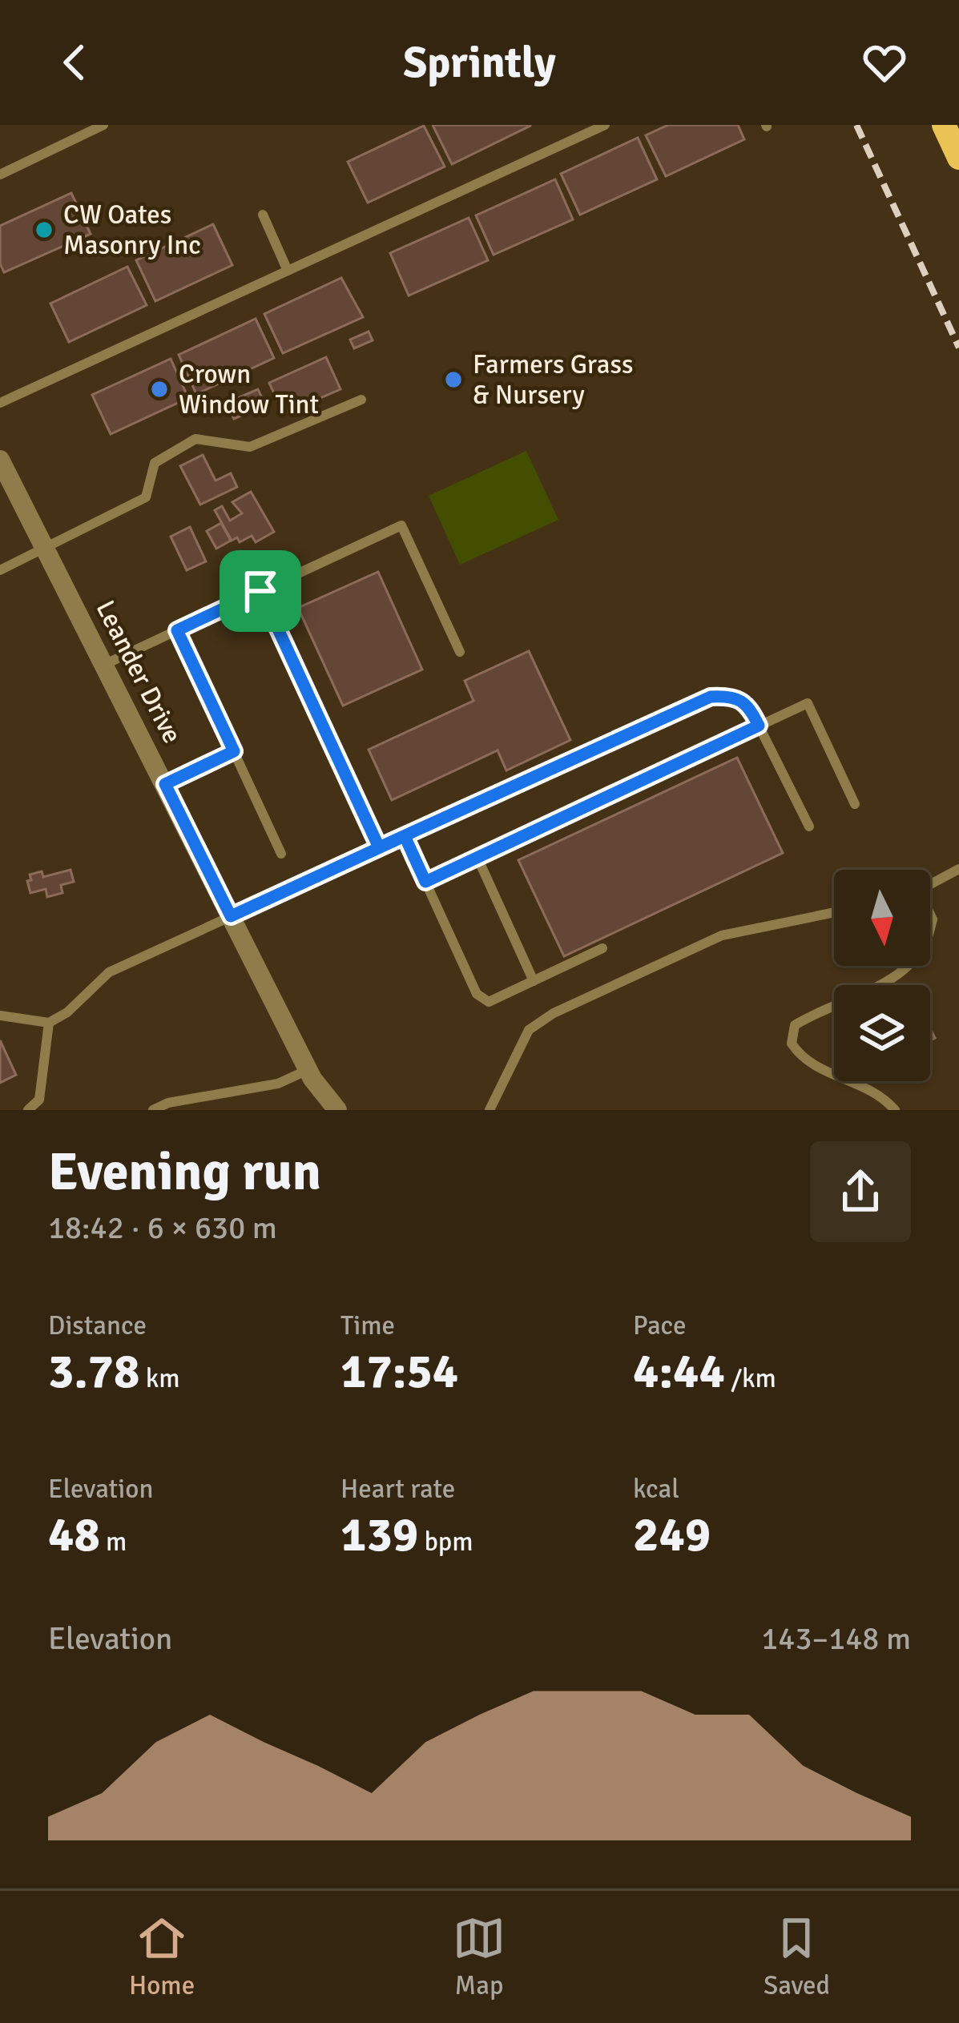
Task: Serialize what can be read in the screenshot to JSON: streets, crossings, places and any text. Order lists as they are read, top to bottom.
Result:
{
  "streets": {
    "street": ["Leander Drive"]
  },
  "places": ["CW Oates Masonry Inc", "Farmers Grass & Nursery", "Crown Window Tint"],
  "north": "bottom",
  "page": {
    "header": "Sprintly",
    "heading": ["Evening run", "18:42 · 6 × 630 m"],
    "stats": [
      ["Distance", "3.78 km"],
      ["Time", "17:54"],
      ["Pace", "4:44 /km"],
      ["Elevation", "48 m"],
      ["Heart rate", "139 bpm"],
      ["kcal", "249"]
    ],
    "chart": ["Elevation", "143–148 m"],
    "tabs": ["Home", "Map", "Saved"]
  }
}
